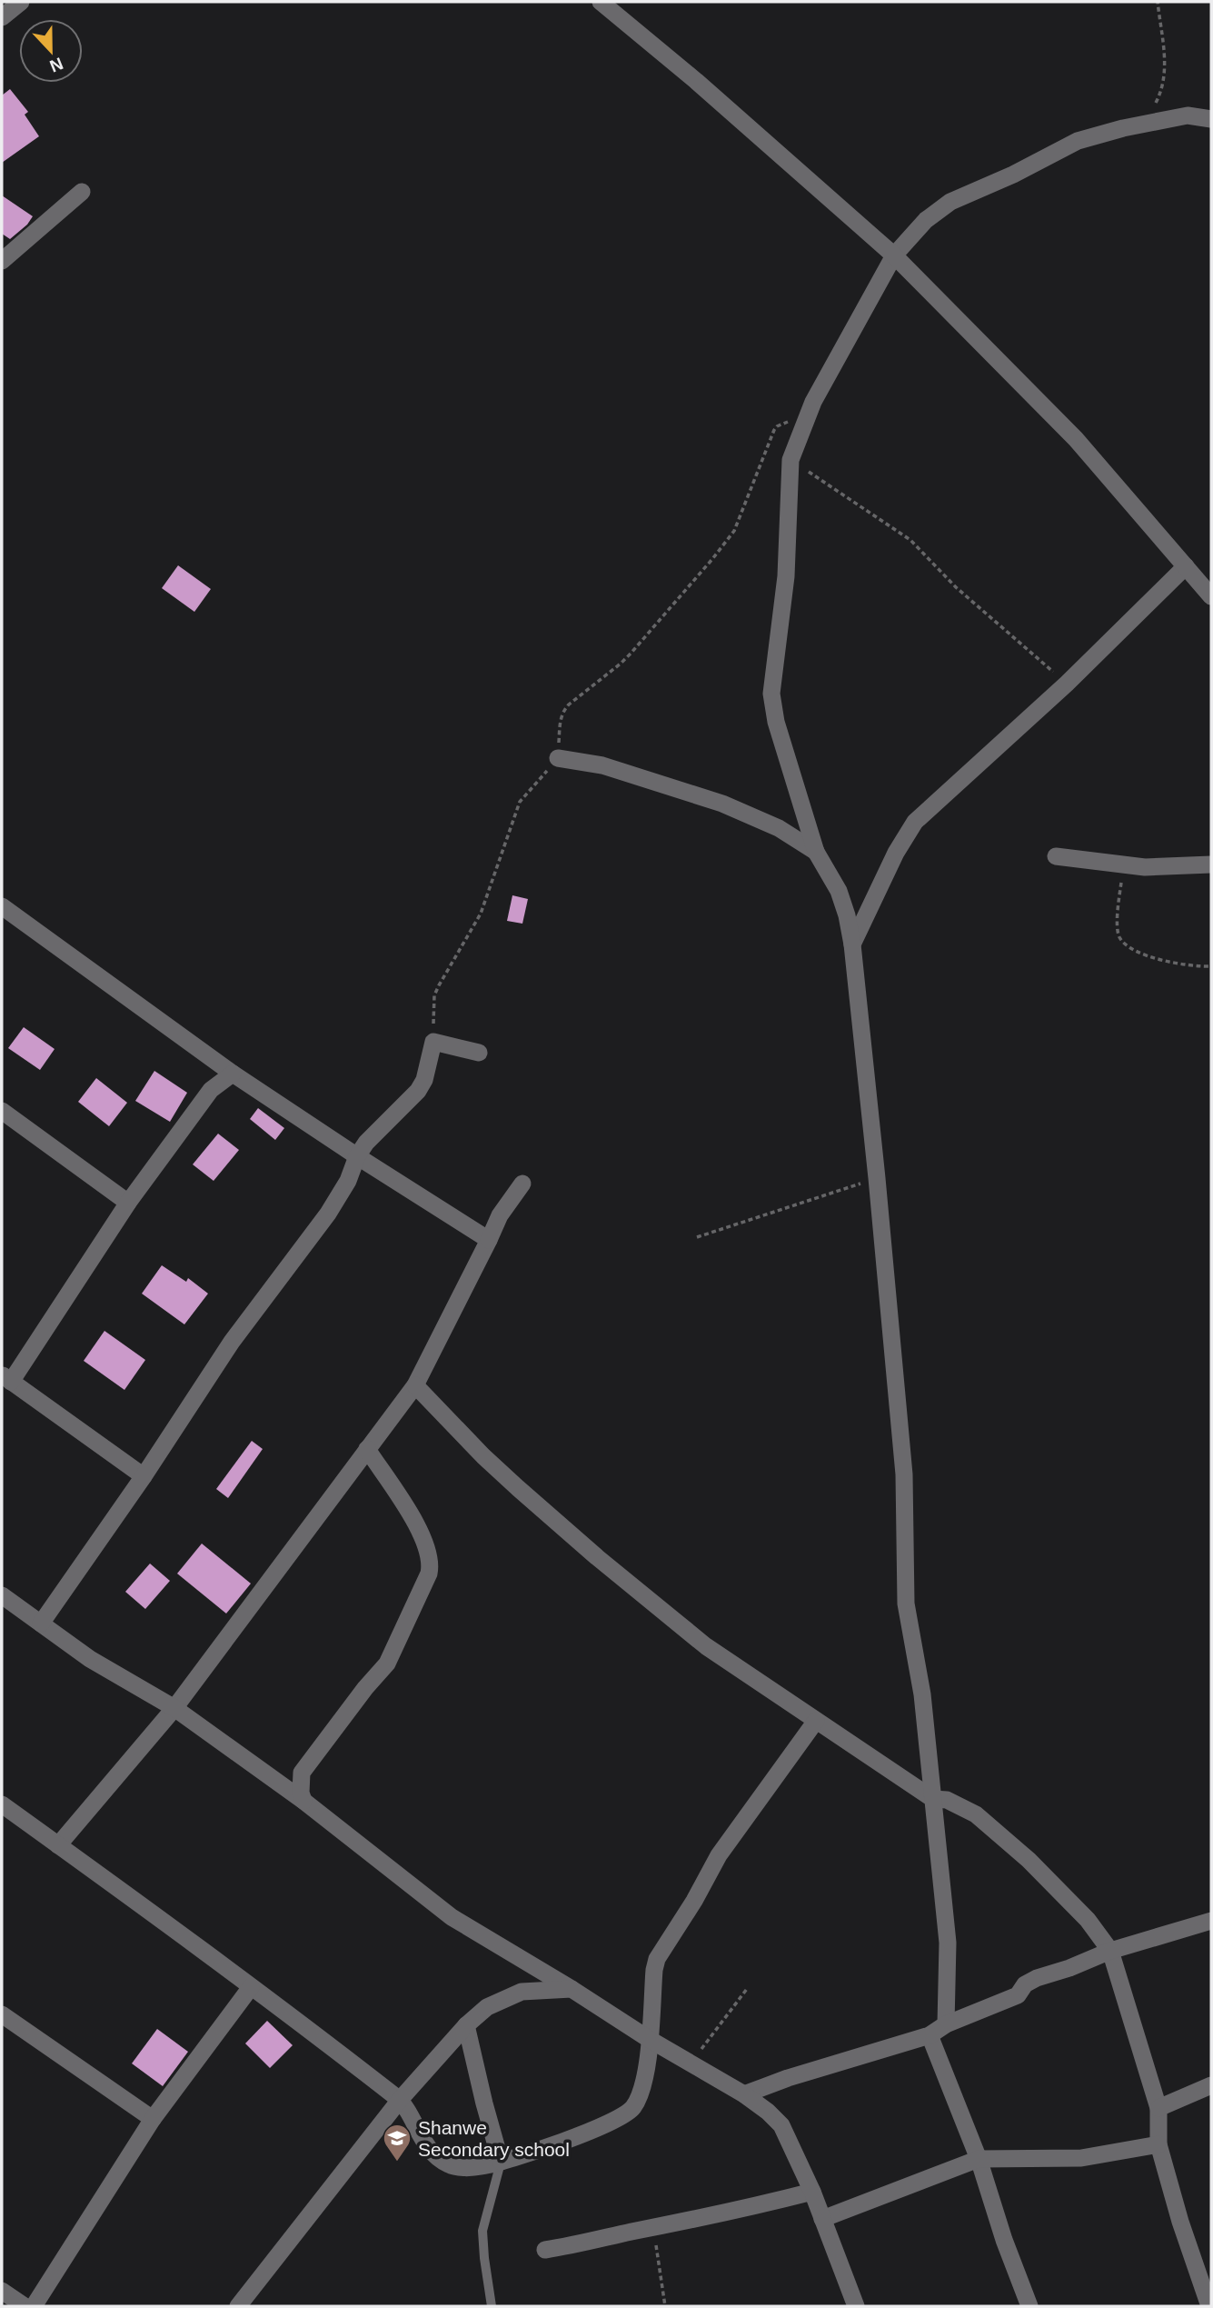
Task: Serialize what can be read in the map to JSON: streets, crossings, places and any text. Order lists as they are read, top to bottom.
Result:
{
  "places": {
    "school or university": ["Shanwe Secondary school"]
  },
  "north": "bottom"
}
